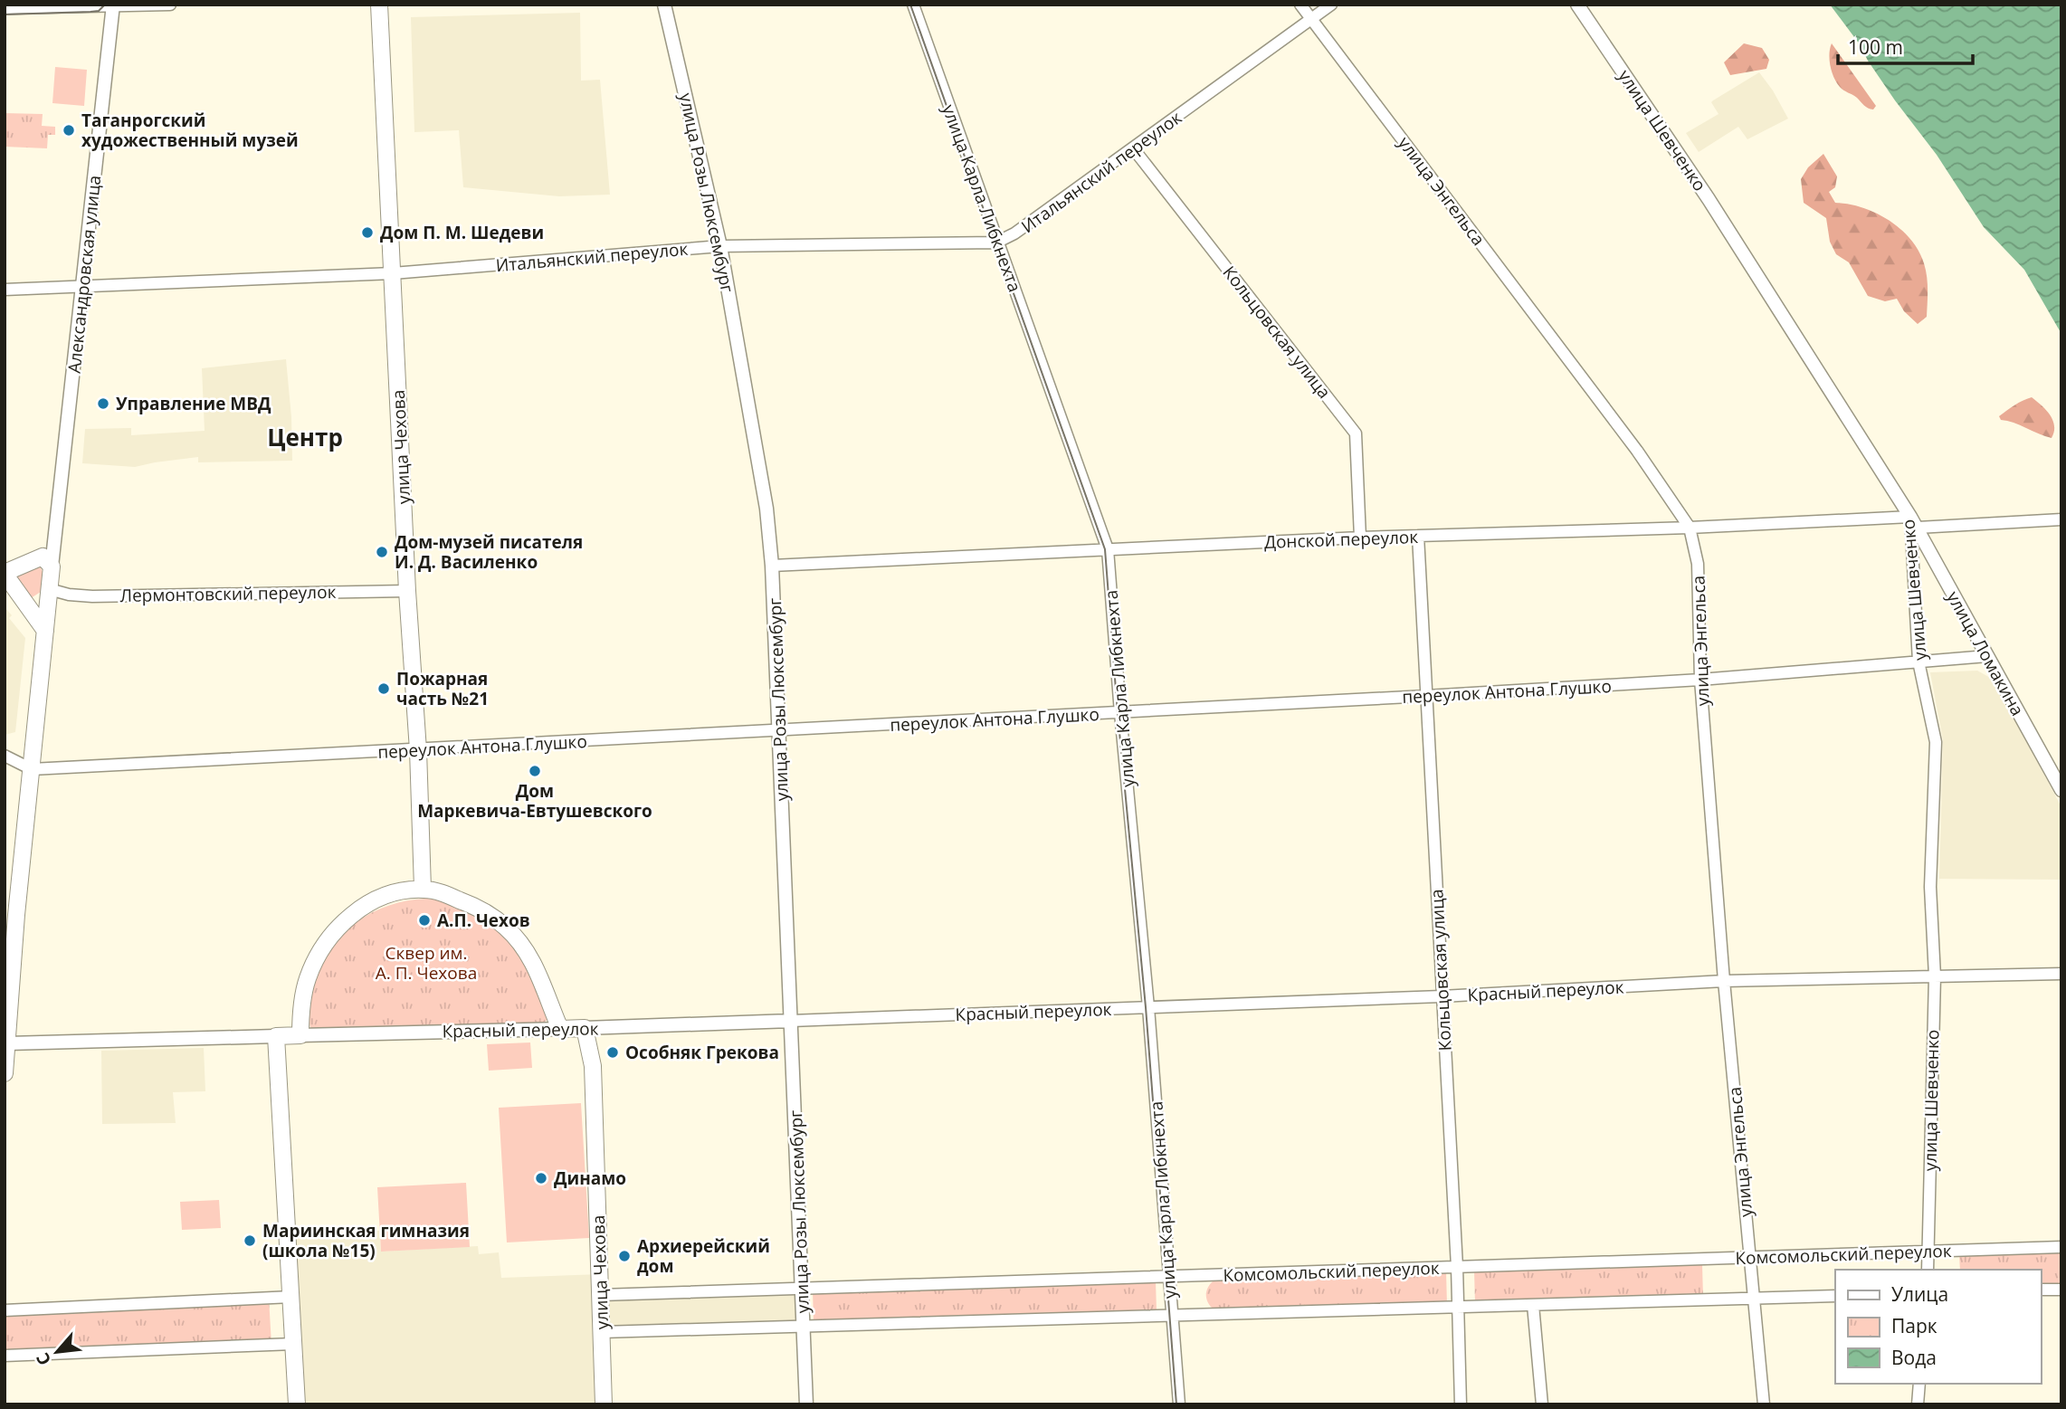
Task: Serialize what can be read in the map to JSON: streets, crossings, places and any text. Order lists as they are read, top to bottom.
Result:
{
  "streets": {
    "main road": ["улица Чехова", "Красный переулок"],
    "street": [
      "улица Шевченко",
      "Итальянский переулок",
      "улица Энгельса",
      "улица Розы Люксембург",
      "улица Карла Либкнехта",
      "Александровская улица",
      "Кольцовская улица",
      "Донской переулок",
      "Лермонтовский переулок",
      "улица Ломакина",
      "переулок Антона Глушко",
      "Комсомольский переулок"
    ]
  },
  "crossings": [
    ["улица Шевченко", "Донской переулок"],
    ["улица Шевченко", "улица Ломакина"],
    ["улица Шевченко", "переулок Антона Глушко"],
    ["улица Шевченко", "Красный переулок"],
    ["улица Шевченко", "Комсомольский переулок"],
    ["Итальянский переулок", "улица Энгельса"],
    ["Итальянский переулок", "улица Розы Люксембург"],
    ["Итальянский переулок", "улица Карла Либкнехта"],
    ["Итальянский переулок", "Александровская улица"],
    ["Итальянский переулок", "Кольцовская улица"],
    ["Итальянский переулок", "улица Чехова"],
    ["улица Энгельса", "Донской переулок"],
    ["улица Энгельса", "переулок Антона Глушко"],
    ["улица Энгельса", "Красный переулок"],
    ["улица Энгельса", "Комсомольский переулок"],
    ["улица Розы Люксембург", "Донской переулок"],
    ["улица Розы Люксембург", "переулок Антона Глушко"],
    ["улица Розы Люксембург", "Красный переулок"],
    ["улица Розы Люксембург", "Комсомольский переулок"],
    ["улица Карла Либкнехта", "Донской переулок"],
    ["улица Карла Либкнехта", "переулок Антона Глушко"],
    ["улица Карла Либкнехта", "Красный переулок"],
    ["улица Карла Либкнехта", "Комсомольский переулок"],
    ["Кольцовская улица", "Донской переулок"],
    ["Кольцовская улица", "переулок Антона Глушко"],
    ["Кольцовская улица", "Красный переулок"],
    ["Кольцовская улица", "Комсомольский переулок"],
    ["улица Чехова", "Лермонтовский переулок"],
    ["улица Чехова", "переулок Антона Глушко"],
    ["улица Чехова", "Красный переулок"],
    ["улица Чехова", "Комсомольский переулок"],
    ["Донской переулок", "улица Ломакина"],
    ["улица Ломакина", "переулок Антона Глушко"]
  ],
  "districts": ["Центр"],
  "parks": ["Сквер им. А. П. Чехова"],
  "places": [
    "Таганрогский художественный музей",
    "Дом П. М. Шедеви",
    "Управление МВД",
    "Дом-музей писателя И. Д. Василенко",
    "Пожарная часть №21",
    "Дом Маркевича-Евтушевского",
    "А.П. Чехов",
    "Особняк Грекова",
    "Динамо",
    "Мариинская гимназия (школа №15)",
    "Архиерейский дом"
  ],
  "legend": ["Улица", "Парк", "Вода"],
  "scale_bar": "100 m",
  "north": "bottom left"
}
